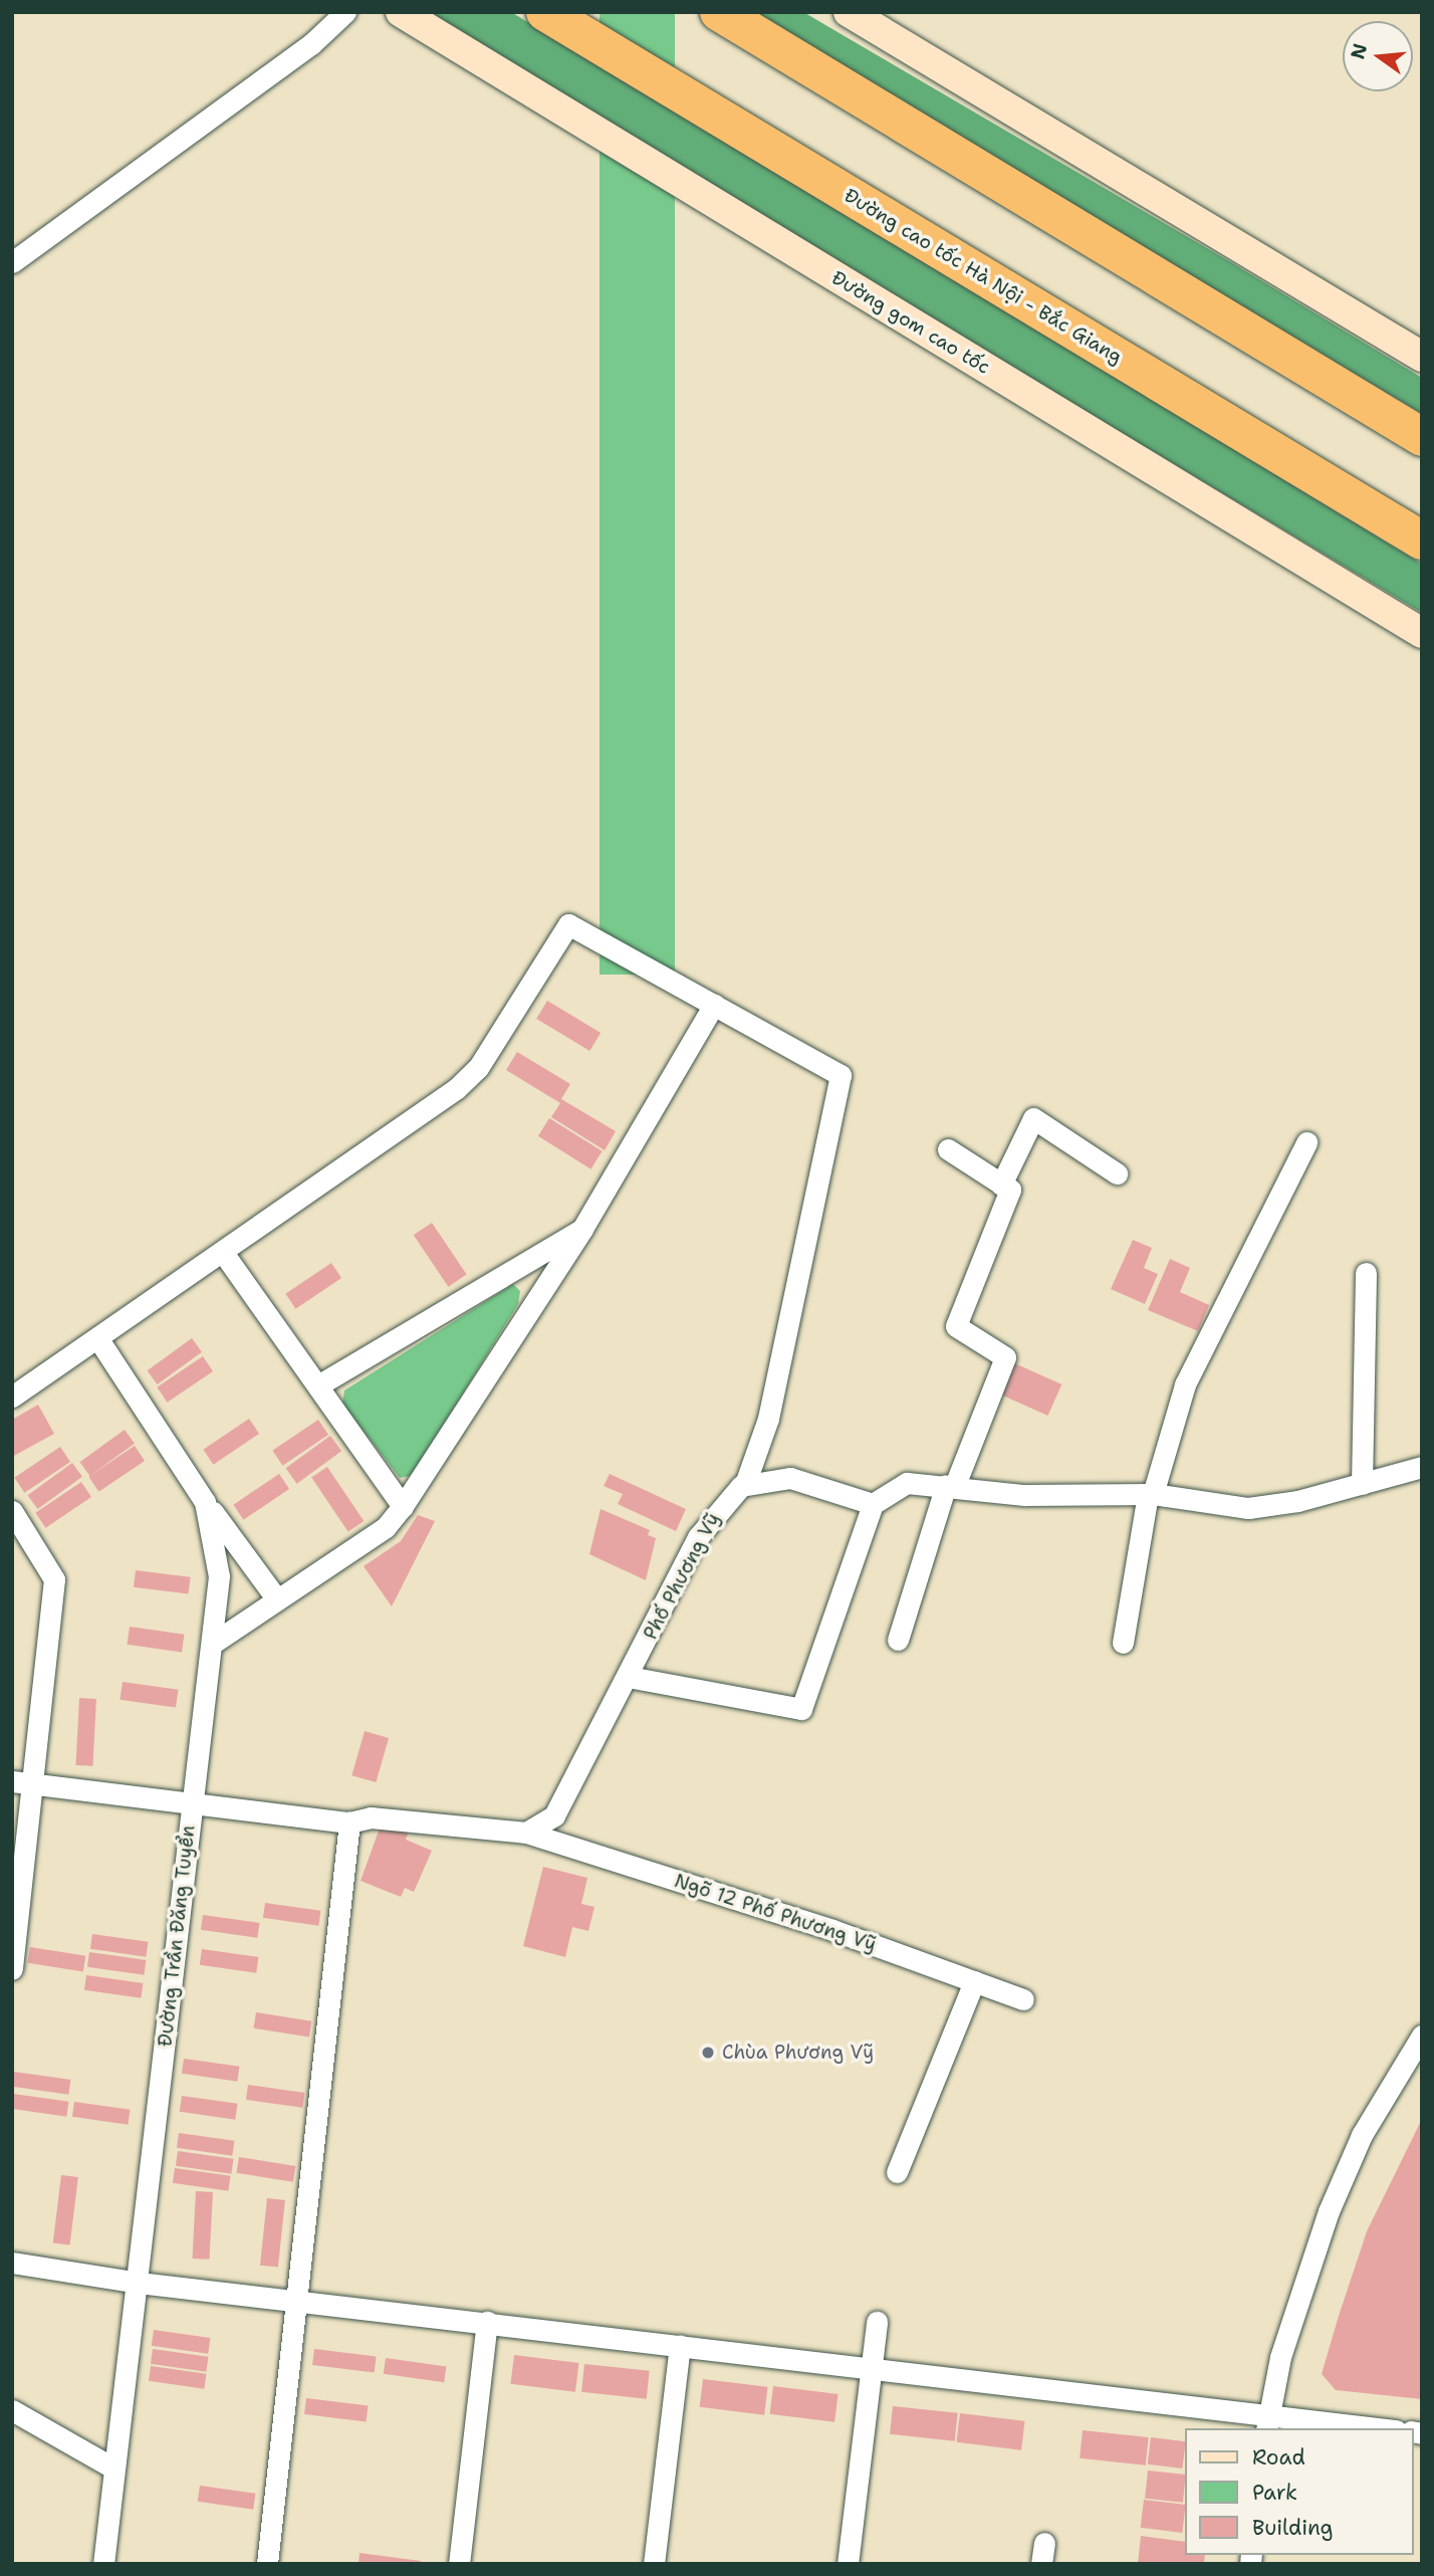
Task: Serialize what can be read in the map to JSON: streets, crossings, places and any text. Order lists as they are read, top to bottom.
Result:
{
  "streets": {
    "highway": ["Đường cao tốc Hà Nội - Bắc Giang"],
    "main road": ["Đường gom cao tốc"],
    "street": ["Phố Phương Vỹ", "Ngõ 12 Phố Phương Vỹ", "Đường Trần Đăng Tuyển"]
  },
  "crossings": [
    ["Phố Phương Vỹ", "Ngõ 12 Phố Phương Vỹ"]
  ],
  "places": ["Chùa Phương Vỹ"],
  "legend": ["Road", "Park", "Building"],
  "north": "left"
}
